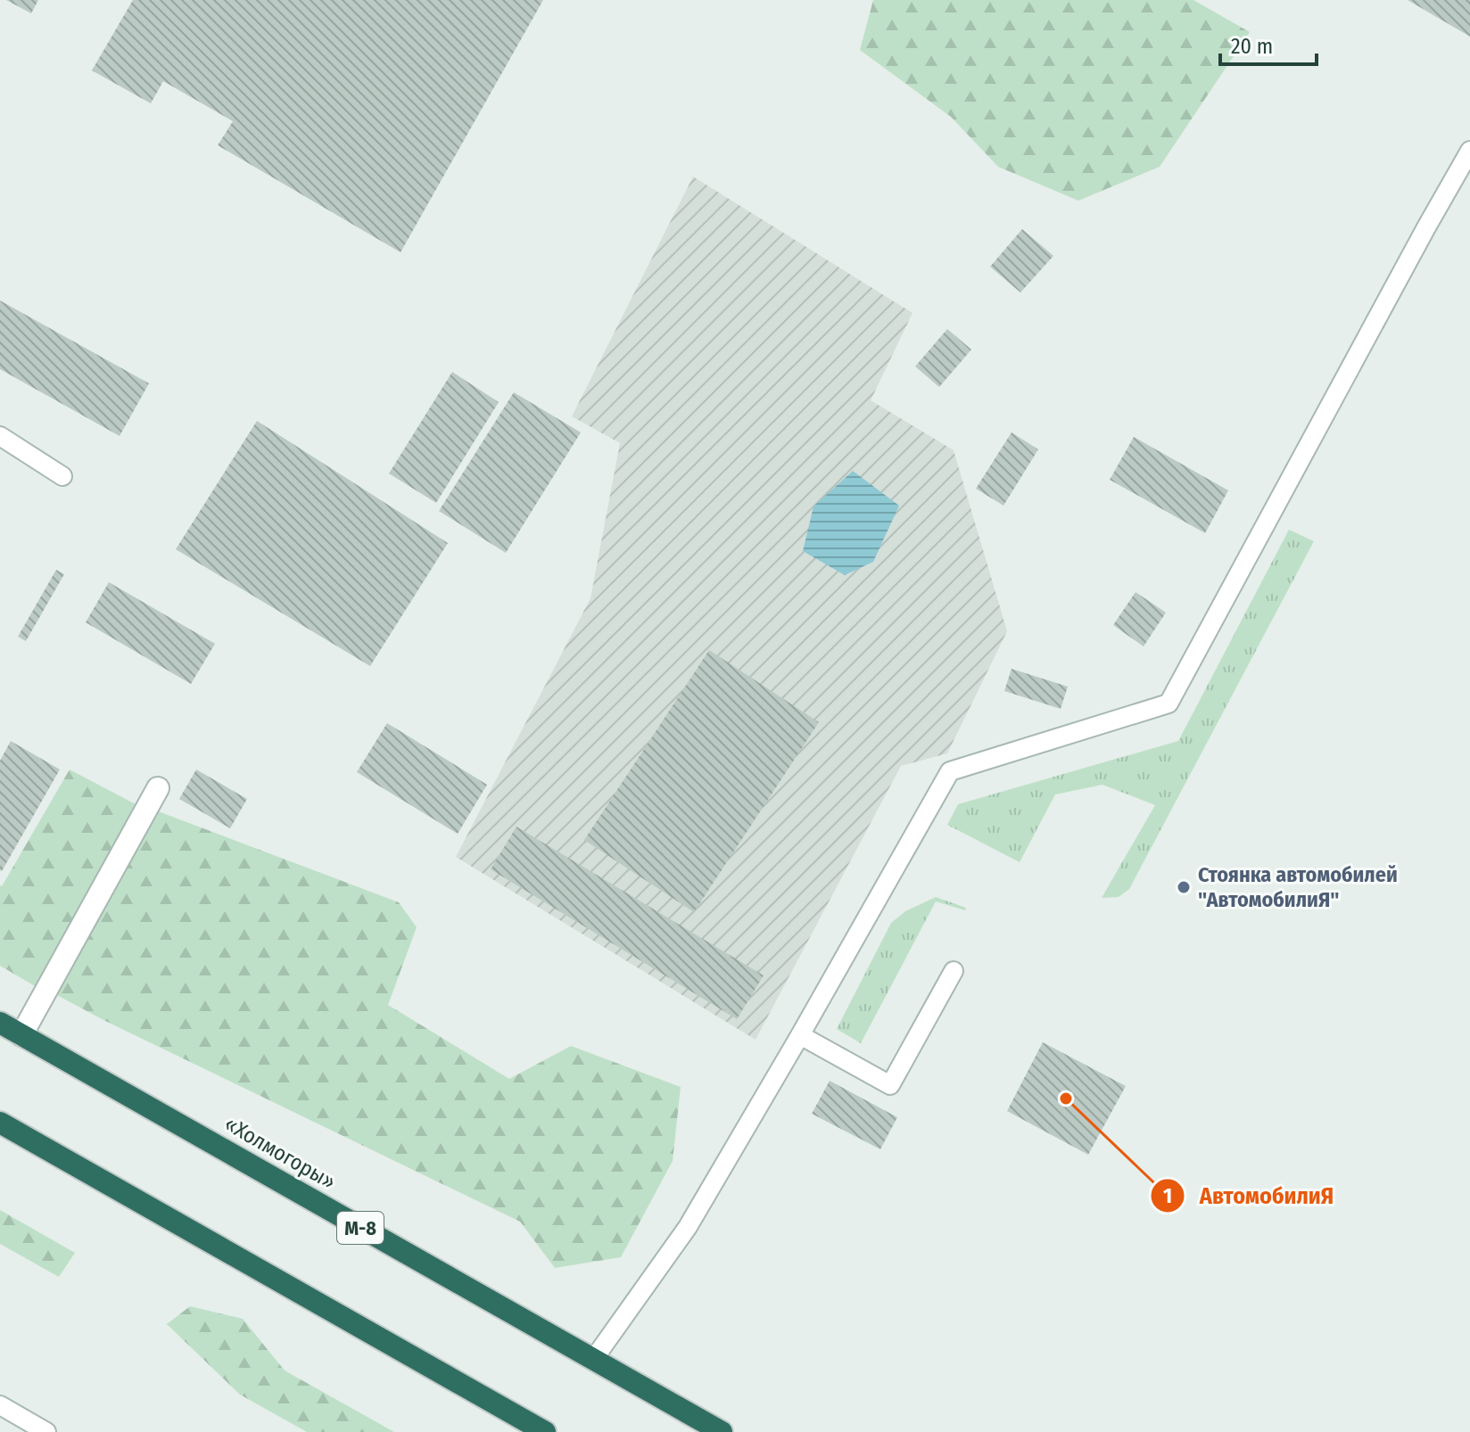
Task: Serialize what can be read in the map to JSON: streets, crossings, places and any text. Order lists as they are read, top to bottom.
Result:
{
  "streets": {
    "highway": ["«Холмогоры»", "М-8"]
  },
  "places": ["Стоянка автомобилей \"АвтомобилиЯ\"", "АвтомобилиЯ"],
  "scale_bar": "20 m"
}
